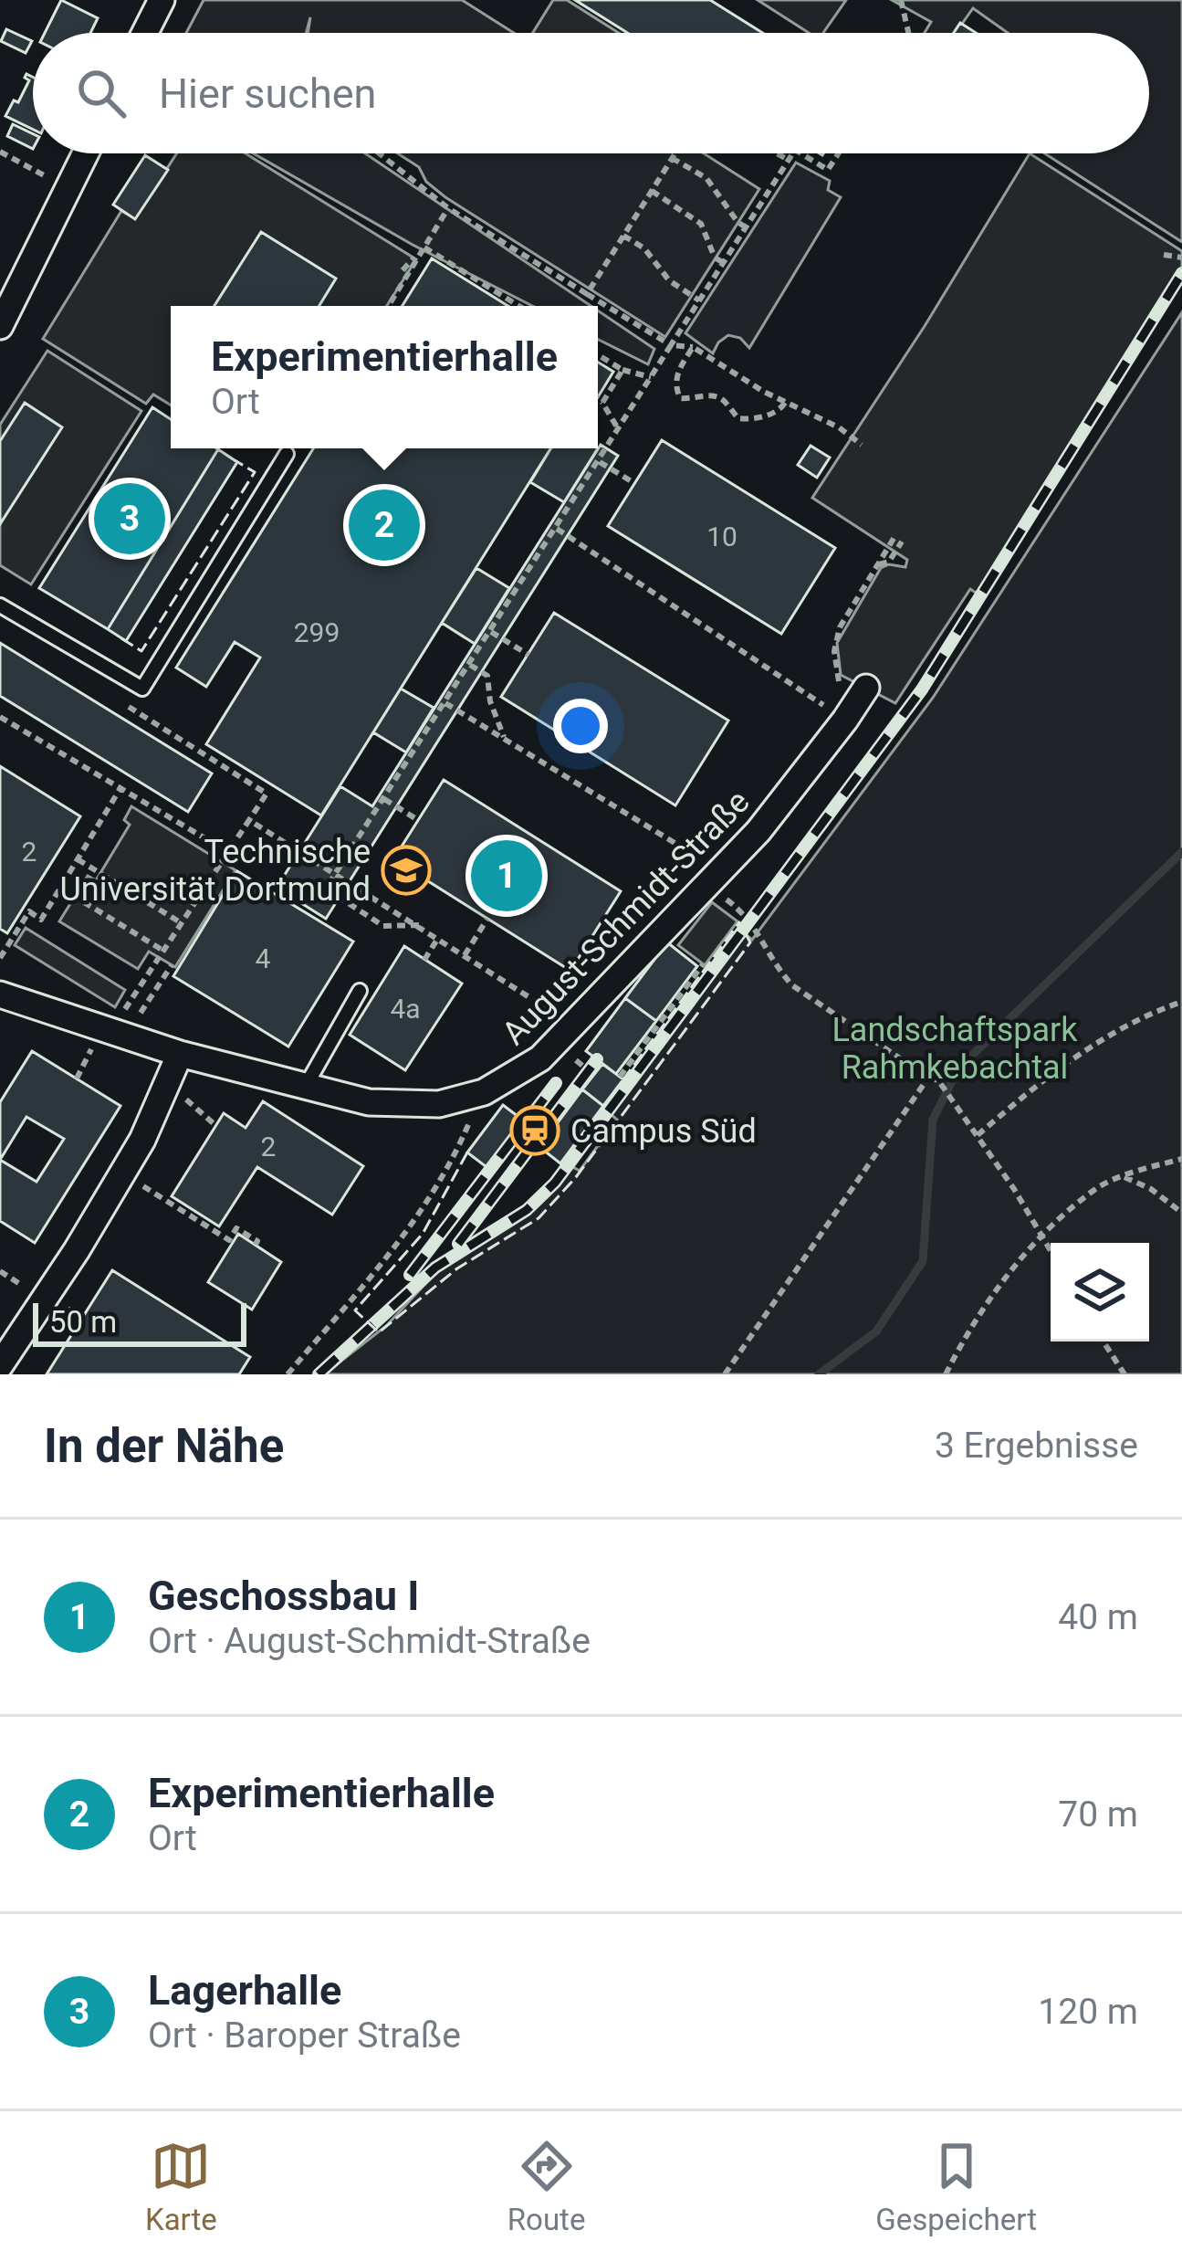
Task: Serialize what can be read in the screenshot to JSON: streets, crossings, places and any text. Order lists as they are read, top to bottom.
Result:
{
  "streets": {
    "street": ["August-Schmidt-Straße"]
  },
  "parks": ["Landschaftspark Rahmkebachtal"],
  "places": {
    "school or university": ["Technische Universität Dortmund"],
    "station": ["Campus Süd"]
  },
  "house_numbers": [
    "10",
    "299",
    "2",
    "4",
    "4a",
    "2"
  ],
  "scale_bar": "50 m",
  "page": {
    "search": "Hier suchen",
    "popup": ["Experimentierhalle", "Ort"],
    "pins": ["3", "2", "1"],
    "scale": "50 m",
    "heading": ["In der Nähe", "3 Ergebnisse"],
    "list": [
      {
        "mark": "1",
        "name": "Geschossbau I",
        "note": "Ort · August-Schmidt-Straße",
        "value": "40 m"
      },
      {
        "mark": "2",
        "name": "Experimentierhalle",
        "note": "Ort",
        "value": "70 m"
      },
      {
        "mark": "3",
        "name": "Lagerhalle",
        "note": "Ort · Baroper Straße",
        "value": "120 m"
      }
    ],
    "nav": ["Karte", "Route", "Gespeichert"]
  }
}
